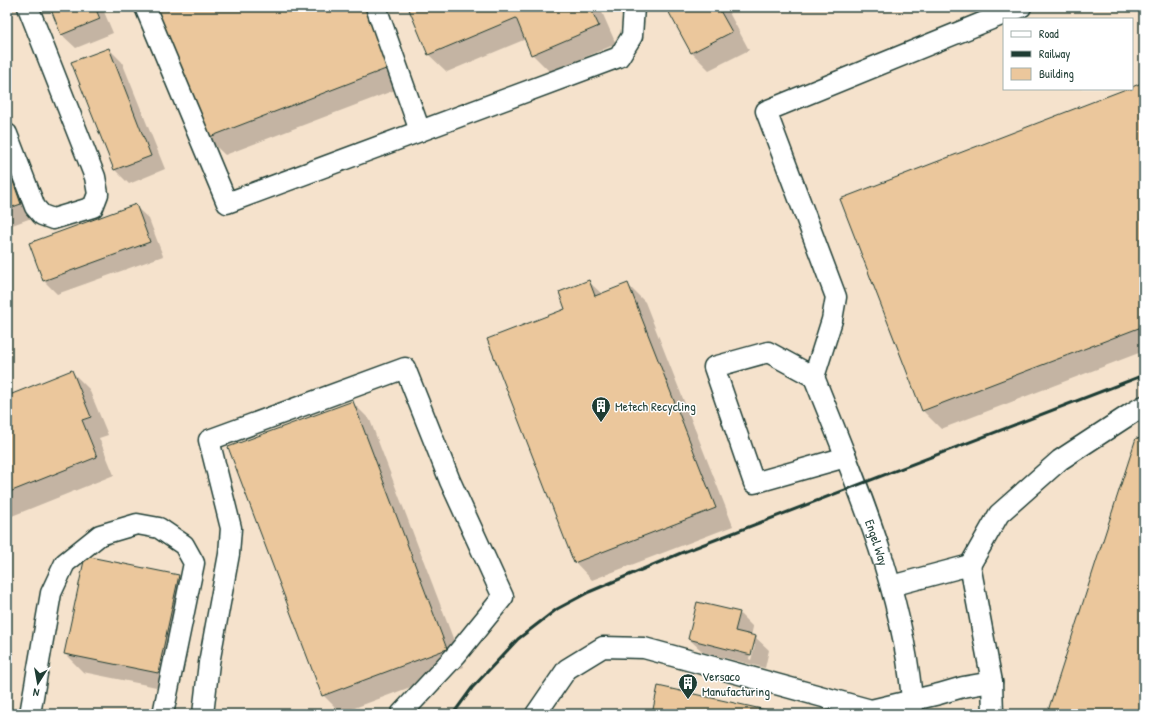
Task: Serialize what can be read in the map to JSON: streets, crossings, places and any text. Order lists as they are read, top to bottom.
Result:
{
  "streets": {
    "street": ["Engel Way"]
  },
  "places": {
    "building": ["Metech Recycling", "Versaco Manufacturing"]
  },
  "legend": ["Road", "Railway", "Building"],
  "north": "bottom"
}
